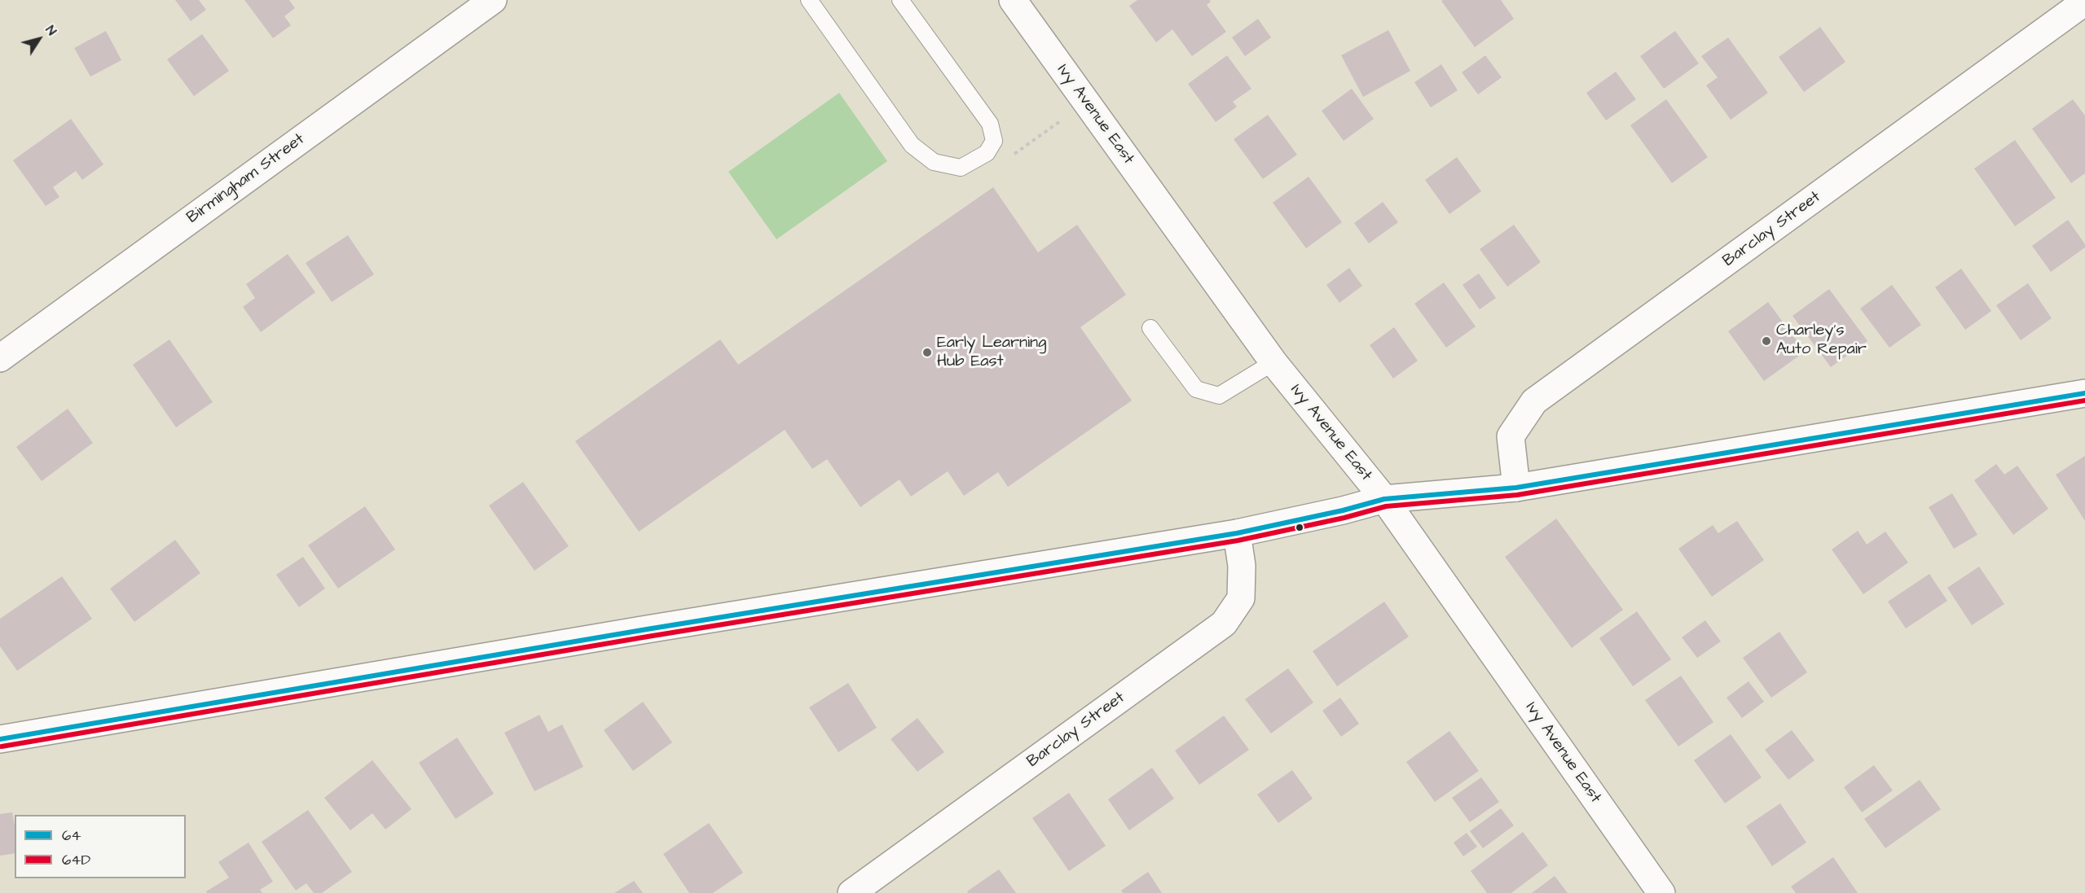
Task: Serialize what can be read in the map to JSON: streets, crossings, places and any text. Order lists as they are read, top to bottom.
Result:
{
  "streets": {
    "street": ["Ivy Avenue East", "Birmingham Street", "Barclay Street"]
  },
  "places": ["Charley's Auto Repair", "Early Learning Hub East"],
  "lines": ["transit line 64", "transit line 64D"],
  "legend": ["64", "64D"],
  "north": "top right"
}
